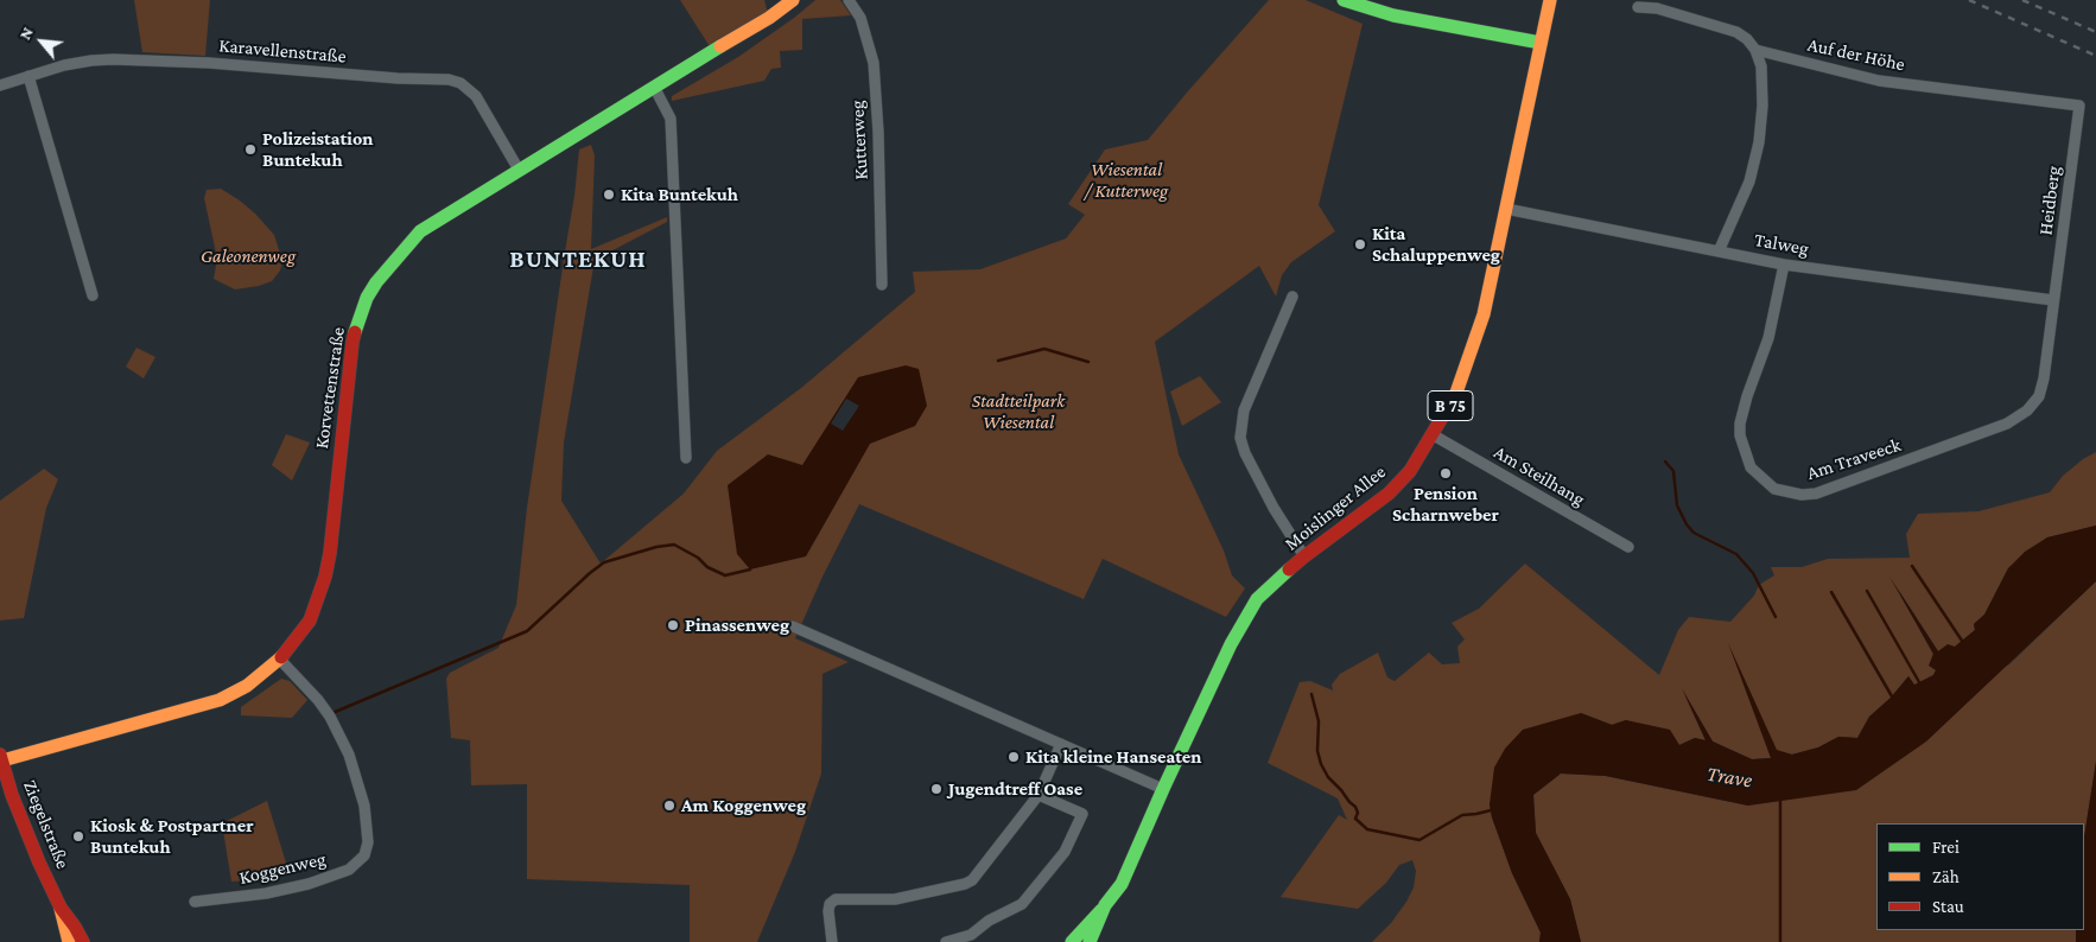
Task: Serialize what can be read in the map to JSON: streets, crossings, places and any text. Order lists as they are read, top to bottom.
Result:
{
  "streets": {
    "main road": [
      "Korvettenstraße",
      "B 75",
      "Moislinger Allee",
      "Ziegelstraße"
    ],
    "street": [
      "Karavellenstraße",
      "Auf der Höhe",
      "Kutterweg",
      "Heidberg",
      "Talweg",
      "Am Traveeck",
      "Am Steilhang",
      "Koggenweg"
    ]
  },
  "crossings": [
    ["Karavellenstraße", "Korvettenstraße"],
    ["Auf der Höhe", "Heidberg"],
    ["Heidberg", "Talweg"],
    ["Heidberg", "Am Traveeck"],
    ["Talweg", "Am Traveeck"],
    ["Talweg", "Moislinger Allee"],
    ["Korvettenstraße", "Ziegelstraße"],
    ["Korvettenstraße", "Koggenweg"],
    ["Am Steilhang", "Moislinger Allee"]
  ],
  "districts": ["BUNTEKUH"],
  "water": ["Trave"],
  "parks": ["Wiesental / Kutterweg", "Galeonenweg", "Stadtteilpark Wiesental"],
  "places": [
    "Polizeistation Buntekuh",
    "Kita Buntekuh",
    "Kita Schaluppenweg",
    "Pension Scharnweber",
    "Pinassenweg",
    "Kita kleine Hanseaten",
    "Jugendtreff Oase",
    "Am Koggenweg",
    "Kiosk & Postpartner Buntekuh"
  ],
  "legend": ["Frei", "Zäh", "Stau"],
  "north": "top left"
}
